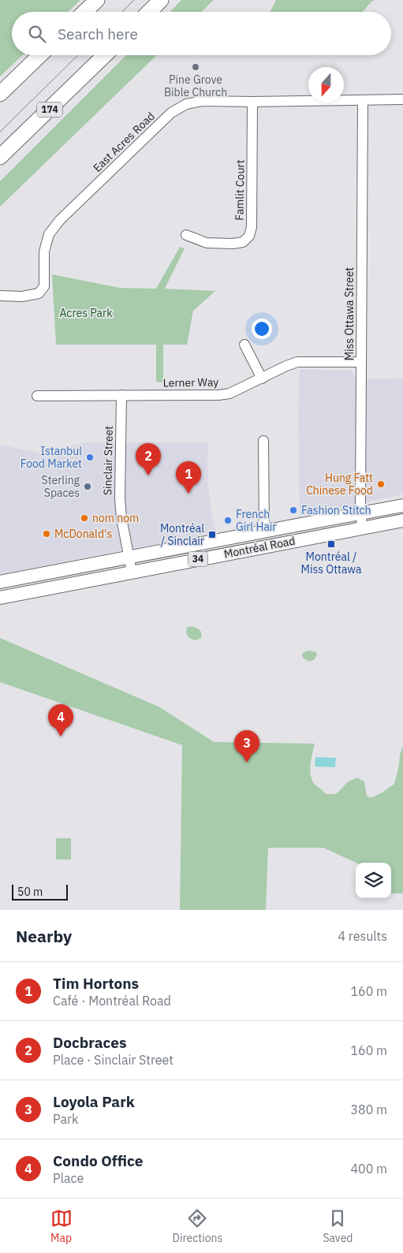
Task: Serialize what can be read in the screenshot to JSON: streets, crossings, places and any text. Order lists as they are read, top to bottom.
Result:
{
  "streets": {
    "highway": ["174"],
    "main road": ["Montréal Road", "34"],
    "street": [
      "East Acres Road",
      "Famlit Court",
      "Miss Ottawa Street",
      "Lerner Way",
      "Sinclair Street"
    ]
  },
  "crossings": [
    ["East Acres Road", "Famlit Court"],
    ["East Acres Road", "Miss Ottawa Street"],
    ["Miss Ottawa Street", "Lerner Way"],
    ["Miss Ottawa Street", "Montréal Road"],
    ["Lerner Way", "Sinclair Street"],
    ["Sinclair Street", "Montréal Road"]
  ],
  "parks": ["Acres Park"],
  "places": {
    "other": [
      "Pine Grove Bible Church",
      "Istanbul Food Market",
      "Hung Fatt Chinese Food",
      "Sterling Spaces",
      "Fashion Stitch",
      "nom nom",
      "French Girl Hair",
      "McDonald's"
    ],
    "transit": ["Montréal / Sinclair", "Montréal / Miss Ottawa"]
  },
  "scale_bar": "50 m",
  "north": "bottom",
  "page": {
    "search": "Search here",
    "pins": [
      "2",
      "1",
      "4",
      "3"
    ],
    "scale": "50 m",
    "heading": ["Nearby", "4 results"],
    "list": [
      {
        "mark": "1",
        "name": "Tim Hortons",
        "note": "Café · Montréal Road",
        "value": "160 m"
      },
      {
        "mark": "2",
        "name": "Docbraces",
        "note": "Place · Sinclair Street",
        "value": "160 m"
      },
      {
        "mark": "3",
        "name": "Loyola Park",
        "note": "Park",
        "value": "380 m"
      },
      {
        "mark": "4",
        "name": "Condo Office",
        "note": "Place",
        "value": "400 m"
      }
    ],
    "nav": ["Map", "Directions", "Saved"]
  }
}
